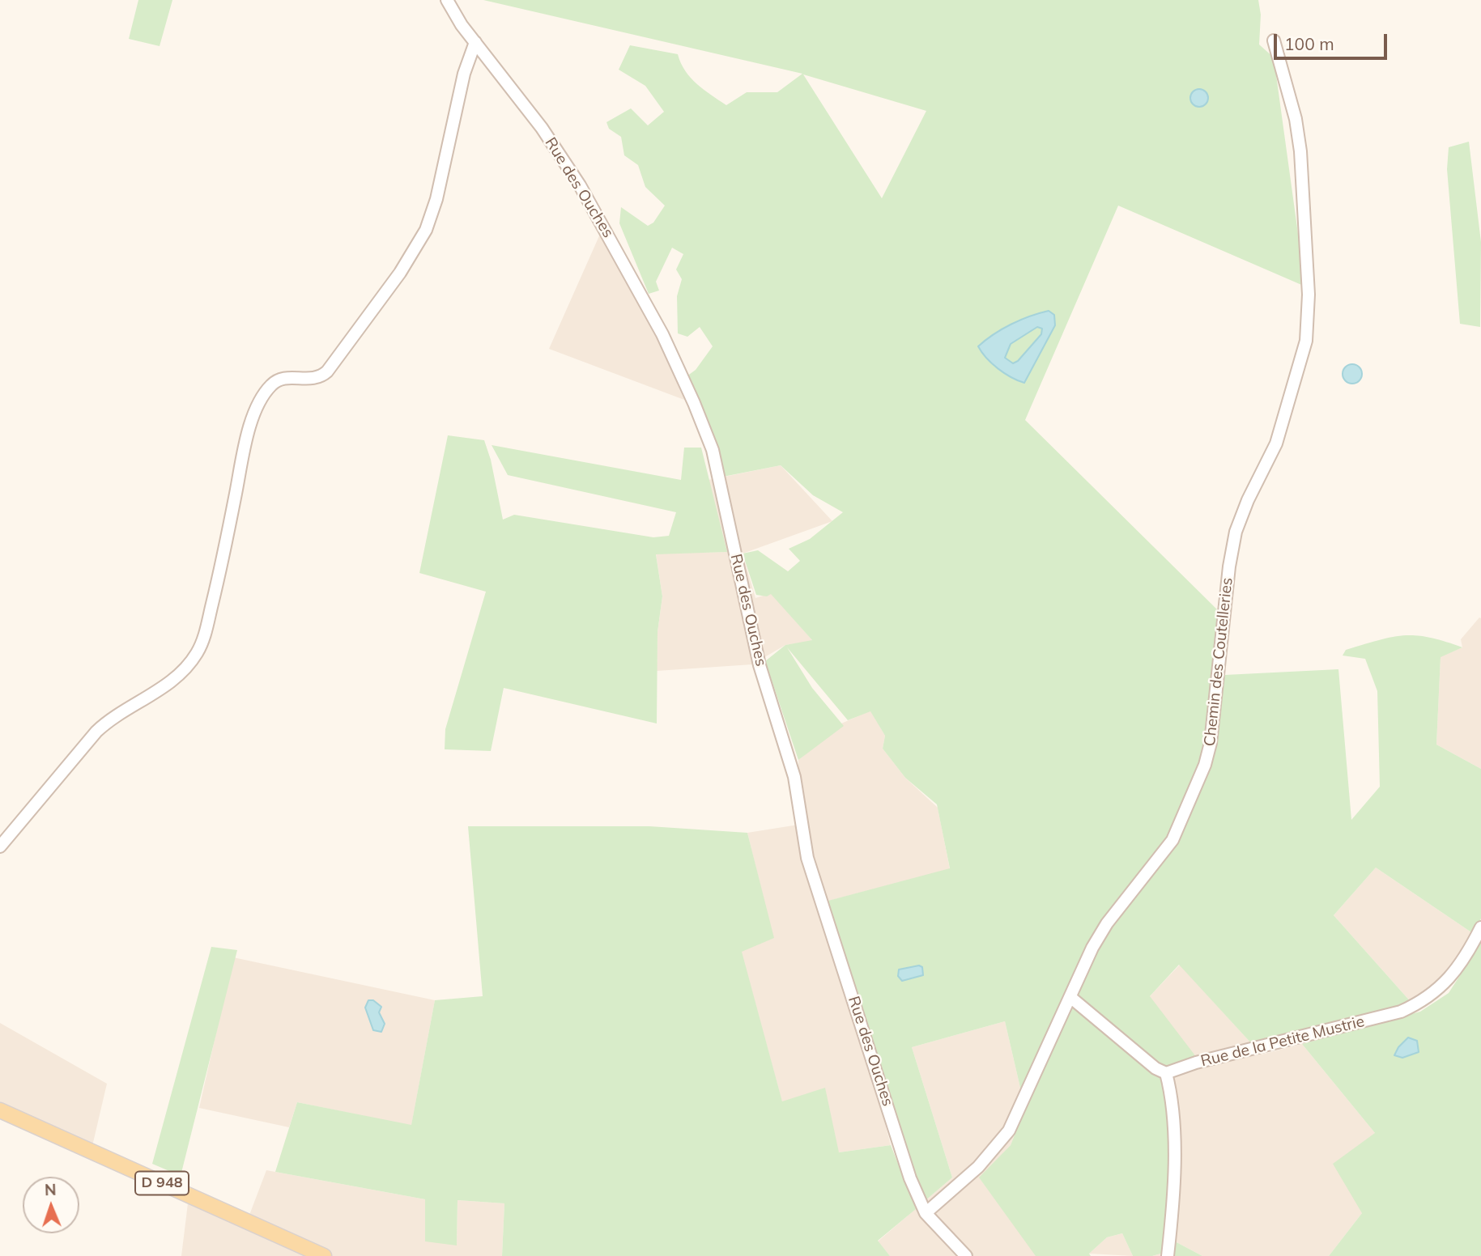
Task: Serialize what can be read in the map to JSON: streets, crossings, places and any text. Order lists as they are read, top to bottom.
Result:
{
  "streets": {
    "main road": ["D 948"],
    "street": ["Rue des Ouches", "Chemin des Coutelleries", "Rue de la Petite Mustrie"]
  },
  "crossings": [
    ["Rue des Ouches", "Chemin des Coutelleries"]
  ],
  "scale_bar": "100 m",
  "north": "top"
}
